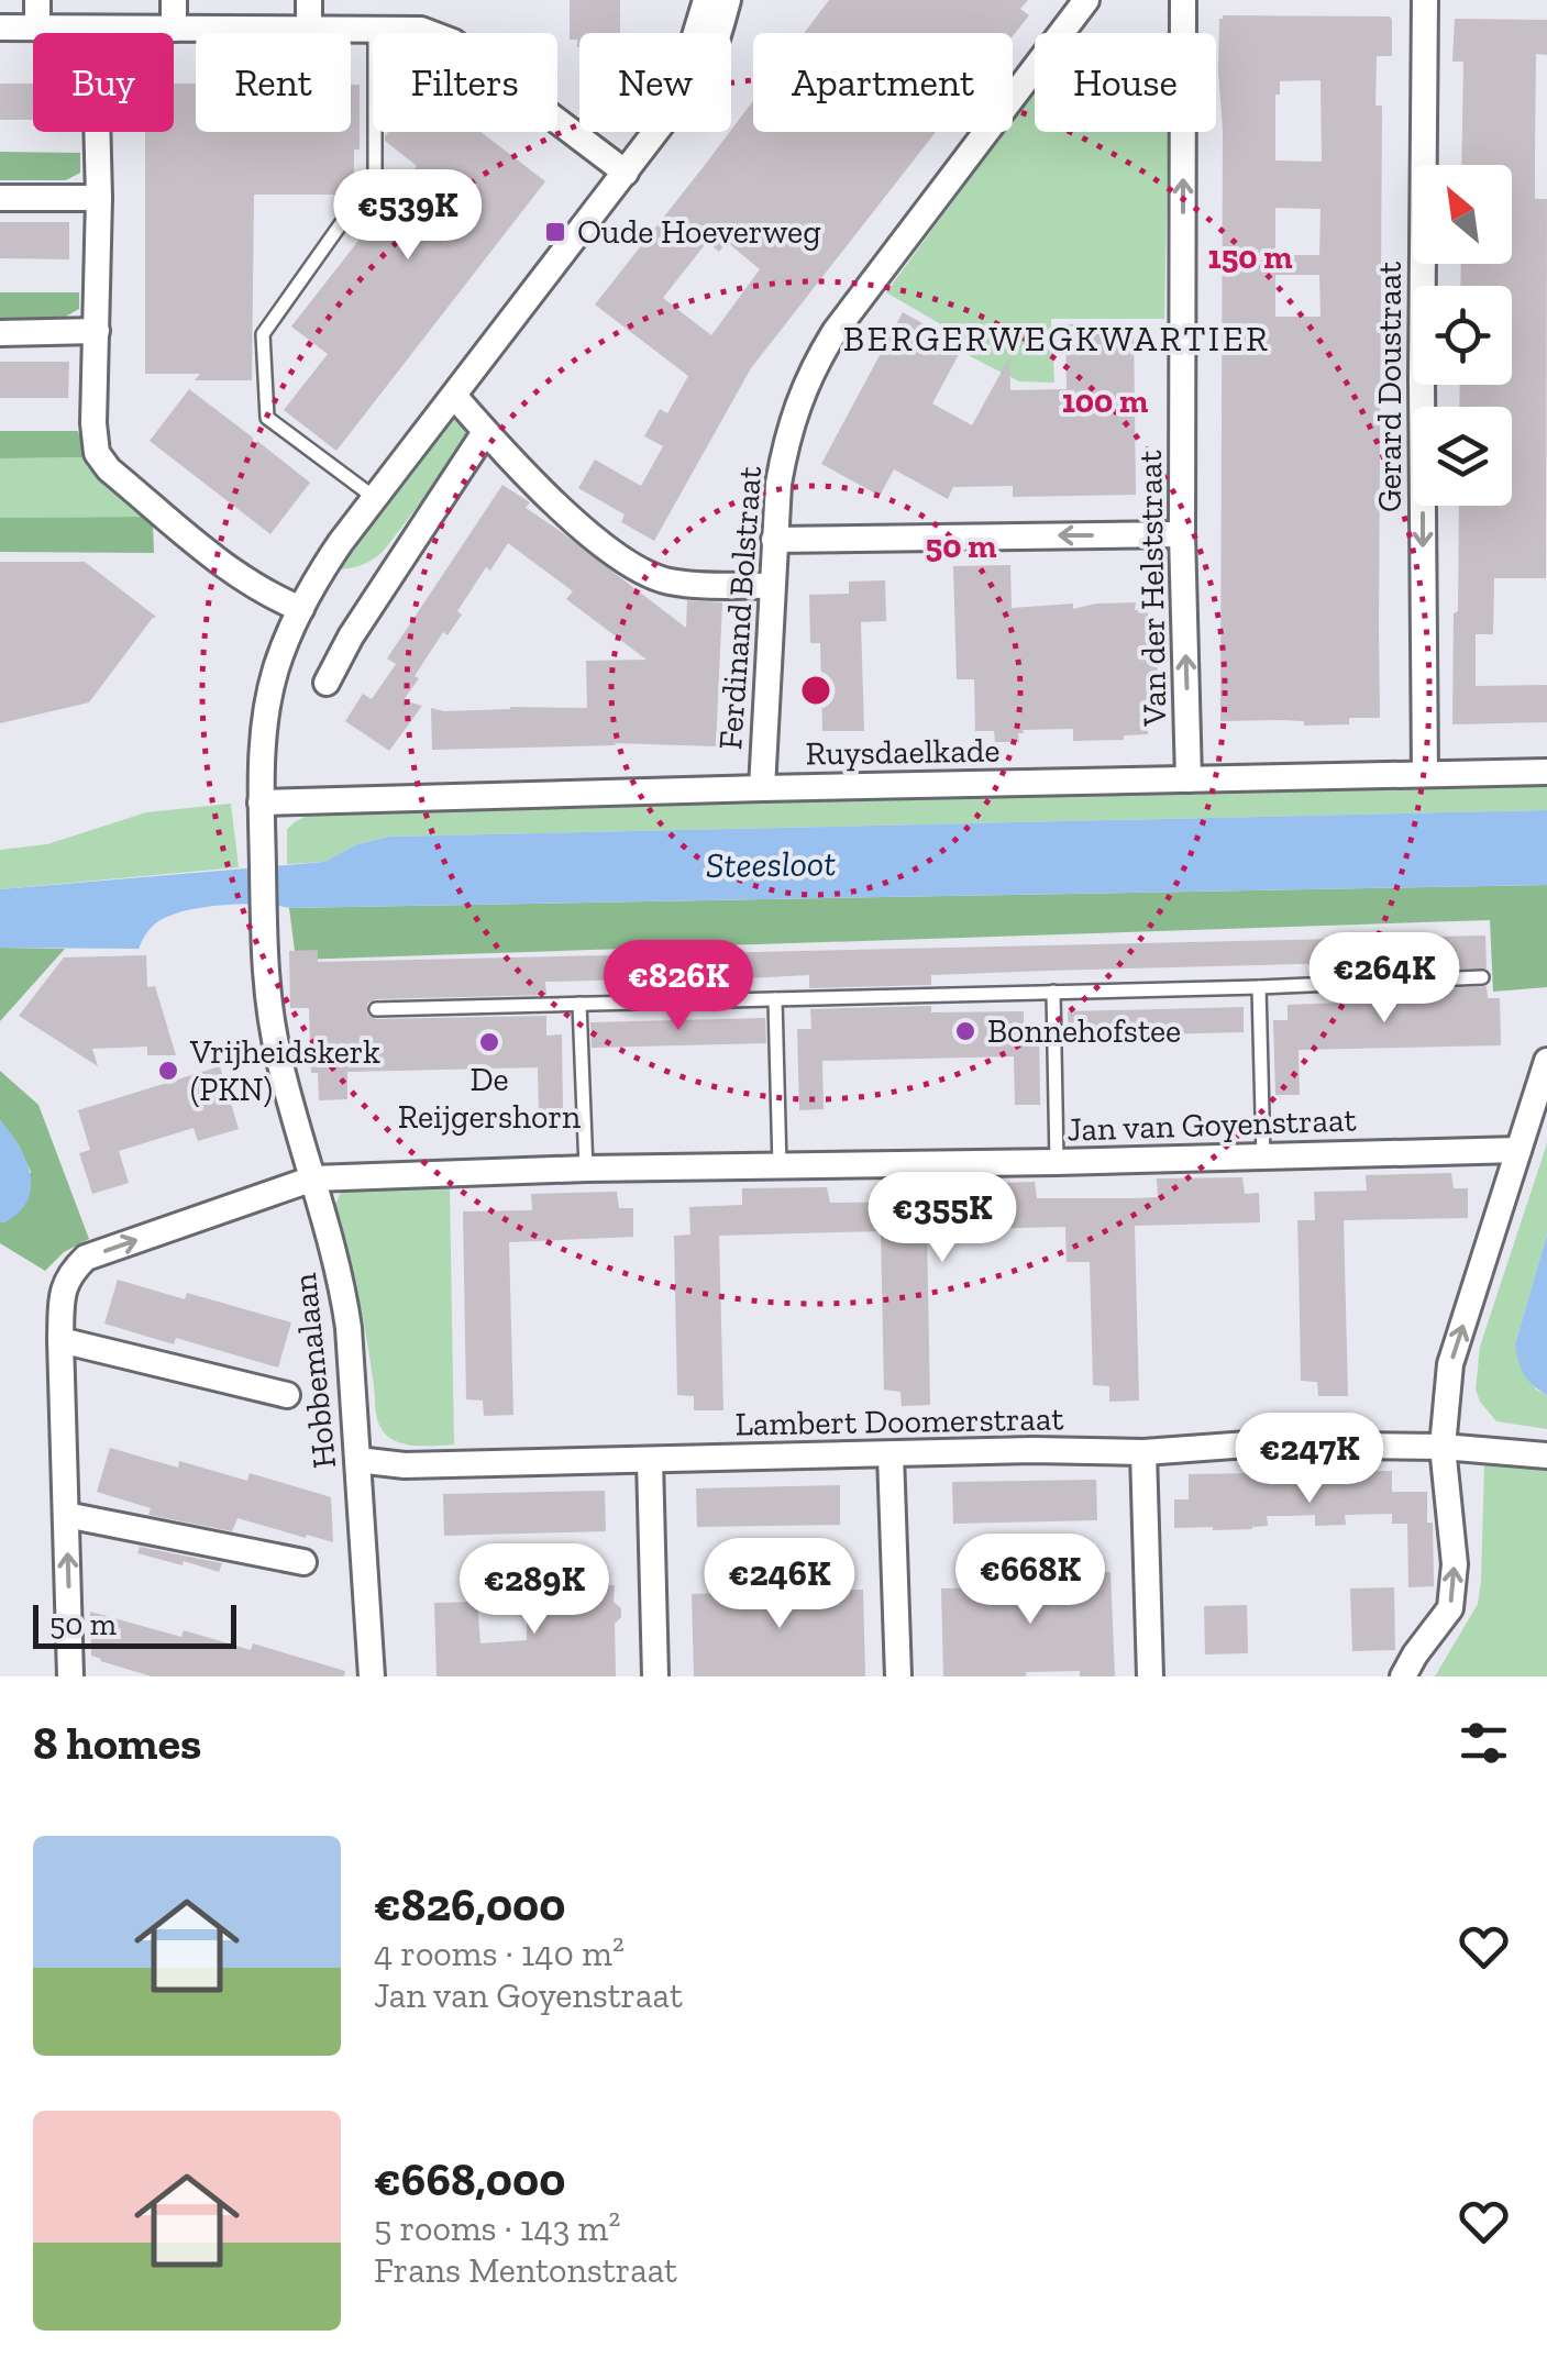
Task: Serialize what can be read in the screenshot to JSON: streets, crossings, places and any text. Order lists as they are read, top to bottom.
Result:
{
  "streets": {
    "street": [
      "Gerard Doustraat",
      "Van der Helststraat",
      "Ferdinand Bolstraat",
      "Ruysdaelkade",
      "Jan van Goyenstraat",
      "Hobbemalaan",
      "Lambert Doomerstraat"
    ]
  },
  "crossings": [
    ["Gerard Doustraat", "Ruysdaelkade"],
    ["Van der Helststraat", "Ruysdaelkade"],
    ["Ferdinand Bolstraat", "Ruysdaelkade"],
    ["Ruysdaelkade", "Hobbemalaan"],
    ["Jan van Goyenstraat", "Hobbemalaan"],
    ["Hobbemalaan", "Lambert Doomerstraat"]
  ],
  "one_way": ["Gerard Doustraat", "Van der Helststraat"],
  "districts": ["BERGERWEGKWARTIER"],
  "water": ["Steesloot"],
  "places": {
    "transit": ["Oude Hoeverweg"],
    "other": ["Bonnehofstee", "De Reijgershorn", "Vrijheidskerk (PKN)"]
  },
  "scale_bar": "50 m",
  "north": "top left",
  "page": {
    "chip": [
      "Buy",
      "Rent",
      "Filters",
      "New",
      "Apartment",
      "House"
    ],
    "price": [
      "€539K",
      "€264K",
      "€826K",
      "€355K",
      "€247K",
      "€668K",
      "€246K",
      "€289K"
    ],
    "scale": "50 m",
    "heading": "8 homes",
    "list": [
      {
        "name": "€826,000",
        "note": "4 rooms · 140 m² · Jan van Goyenstraat"
      },
      {
        "name": "€668,000",
        "note": "5 rooms · 143 m² · Frans Mentonstraat"
      }
    ]
  },
  "rings": ["150 m", "100 m", "50 m"]
}
